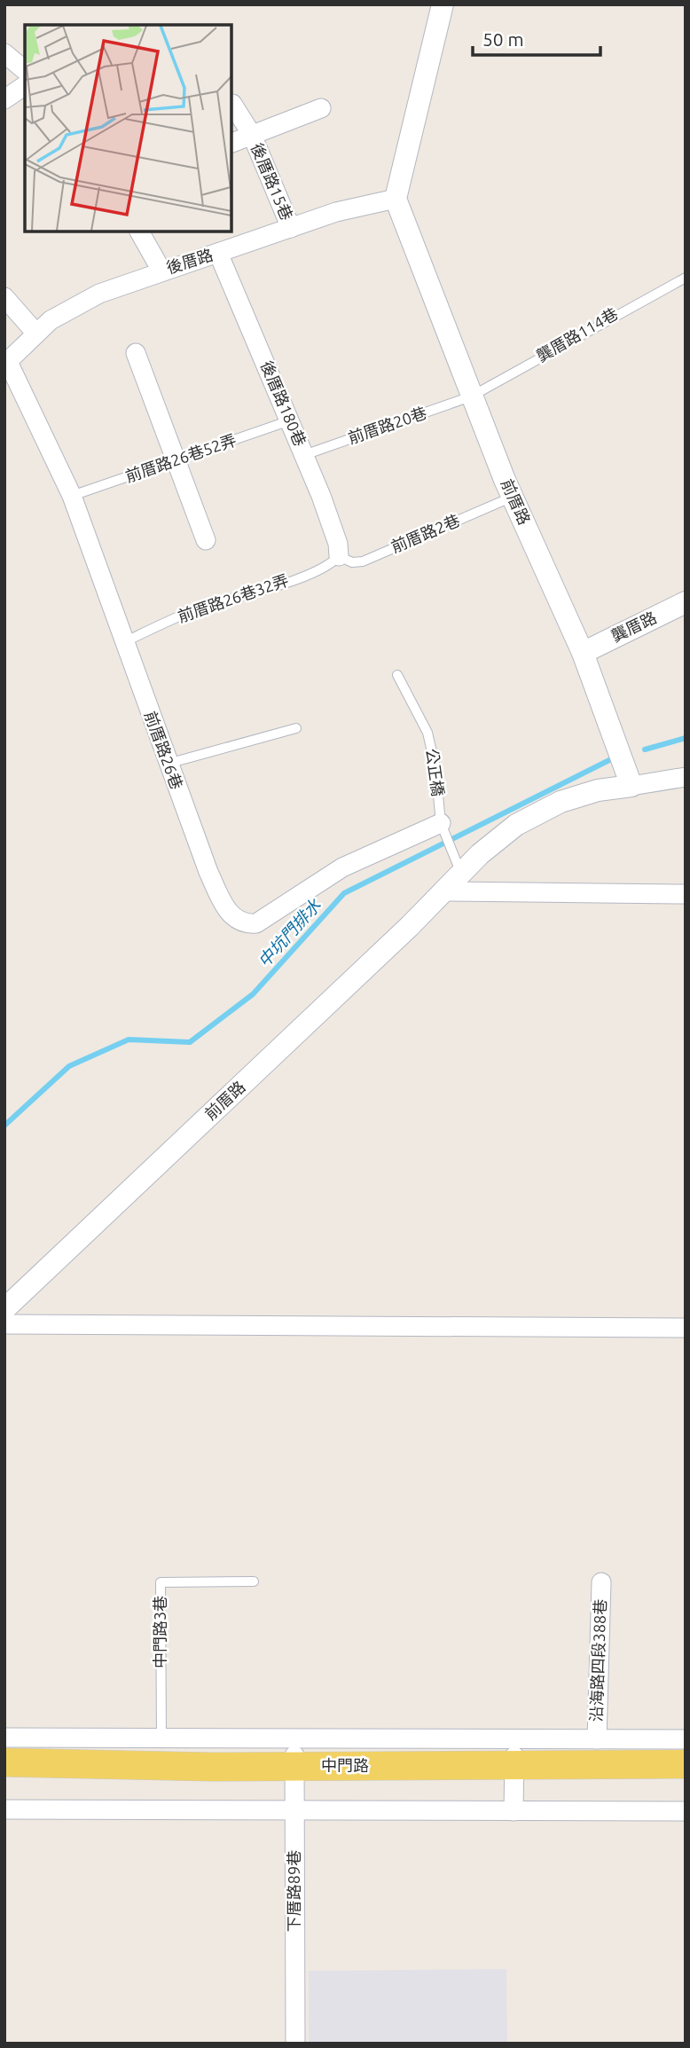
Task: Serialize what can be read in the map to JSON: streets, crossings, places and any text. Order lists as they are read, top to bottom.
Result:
{
  "streets": {
    "main road": ["中門路"],
    "street": [
      "後厝路15巷",
      "後厝路",
      "後厝路180巷",
      "前厝路",
      "龔厝路",
      "前厝路26巷",
      "沿海路四段388巷",
      "下厝路89巷"
    ],
    "lane": [
      "龔厝路114巷",
      "前厝路20巷",
      "前厝路26巷52弄",
      "前厝路2巷",
      "前厝路26巷32弄",
      "公正橋",
      "中門路3巷"
    ]
  },
  "crossings": [
    ["後厝路15巷", "後厝路"],
    ["後厝路", "後厝路180巷"],
    ["後厝路", "前厝路"],
    ["後厝路", "前厝路26巷"],
    ["龔厝路114巷", "前厝路20巷"],
    ["龔厝路114巷", "前厝路"],
    ["後厝路180巷", "前厝路20巷"],
    ["後厝路180巷", "前厝路26巷52弄"],
    ["後厝路180巷", "前厝路2巷"],
    ["後厝路180巷", "前厝路26巷32弄"],
    ["前厝路20巷", "前厝路"],
    ["前厝路26巷52弄", "前厝路26巷"],
    ["前厝路", "前厝路2巷"],
    ["前厝路", "龔厝路"],
    ["前厝路", "公正橋"],
    ["前厝路2巷", "前厝路26巷32弄"],
    ["前厝路26巷32弄", "前厝路26巷"],
    ["前厝路26巷", "公正橋"],
    ["中門路3巷", "中門路"],
    ["沿海路四段388巷", "中門路"],
    ["中門路", "下厝路89巷"]
  ],
  "water": ["中坑門排水"],
  "scale_bar": "50 m"
}
